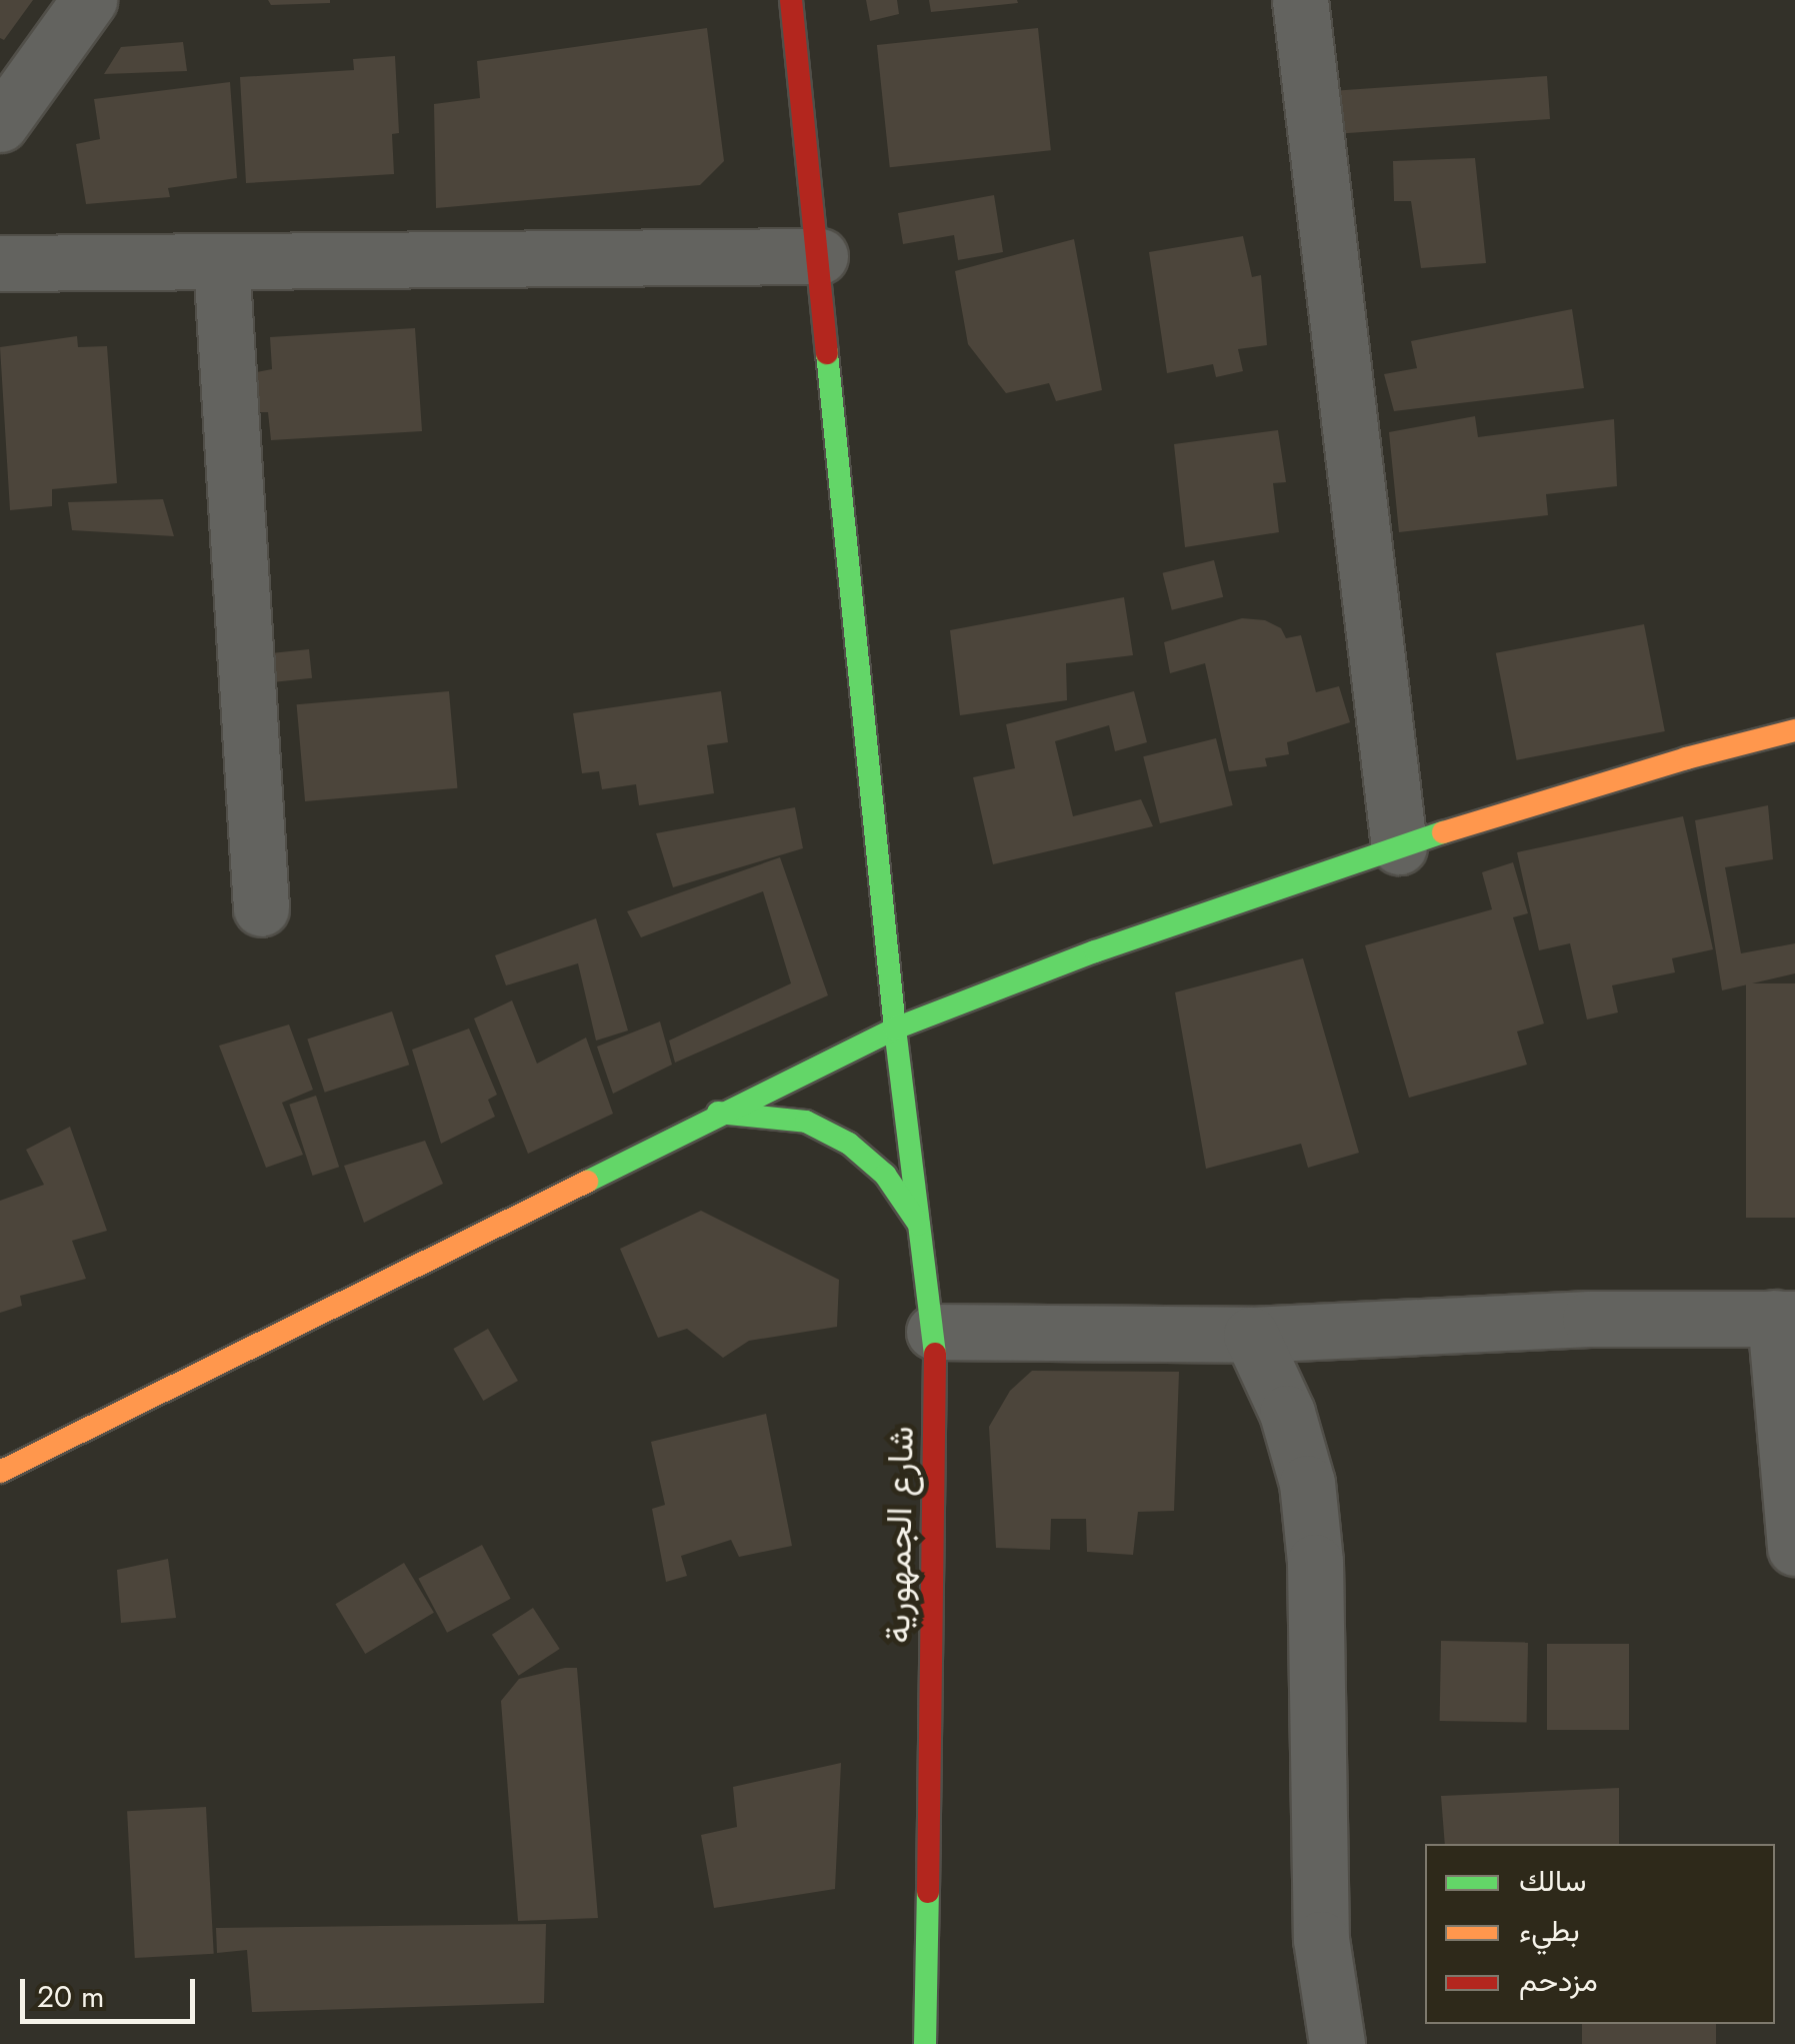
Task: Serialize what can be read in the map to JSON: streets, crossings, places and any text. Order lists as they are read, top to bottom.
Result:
{
  "streets": {
    "main road": ["شارع الجمهورية"]
  },
  "legend": ["سالك", "بطيء", "مزدحم"],
  "scale_bar": "20 m"
}
